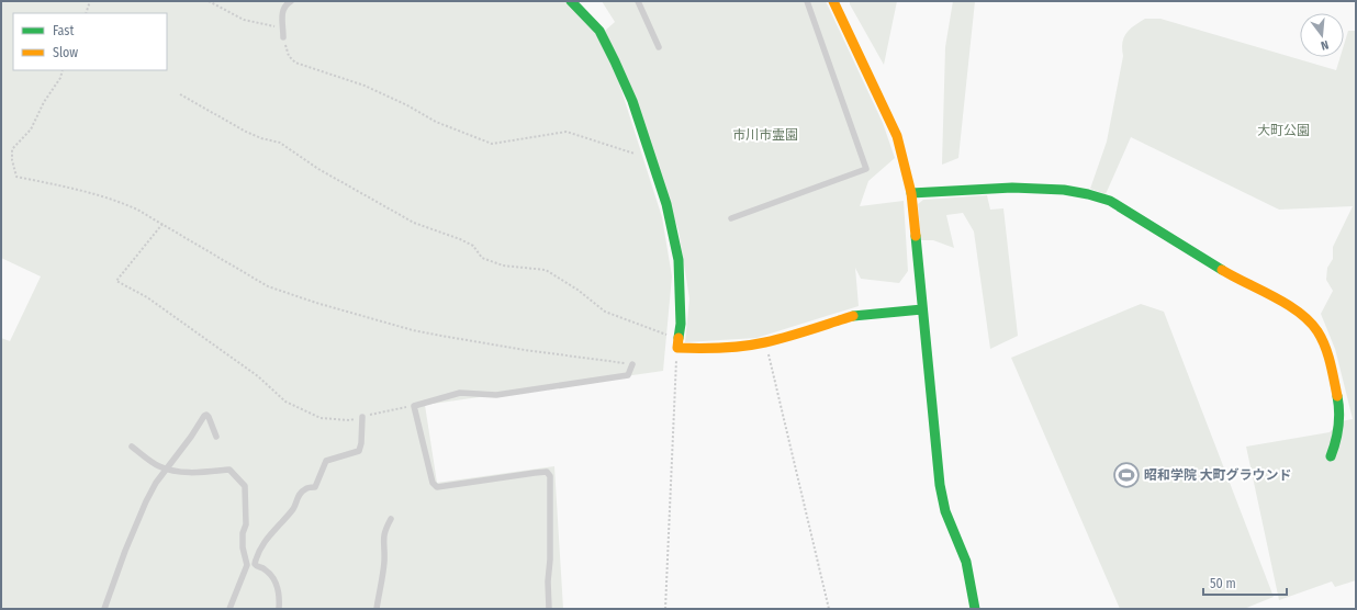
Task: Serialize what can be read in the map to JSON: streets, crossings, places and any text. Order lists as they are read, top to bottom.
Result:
{
  "parks": ["大町公園", "市川市霊園"],
  "places": {
    "sports": ["昭和学院 大町グラウンド"]
  },
  "legend": ["Fast", "Slow"],
  "scale_bar": "50 m",
  "north": "bottom"
}
